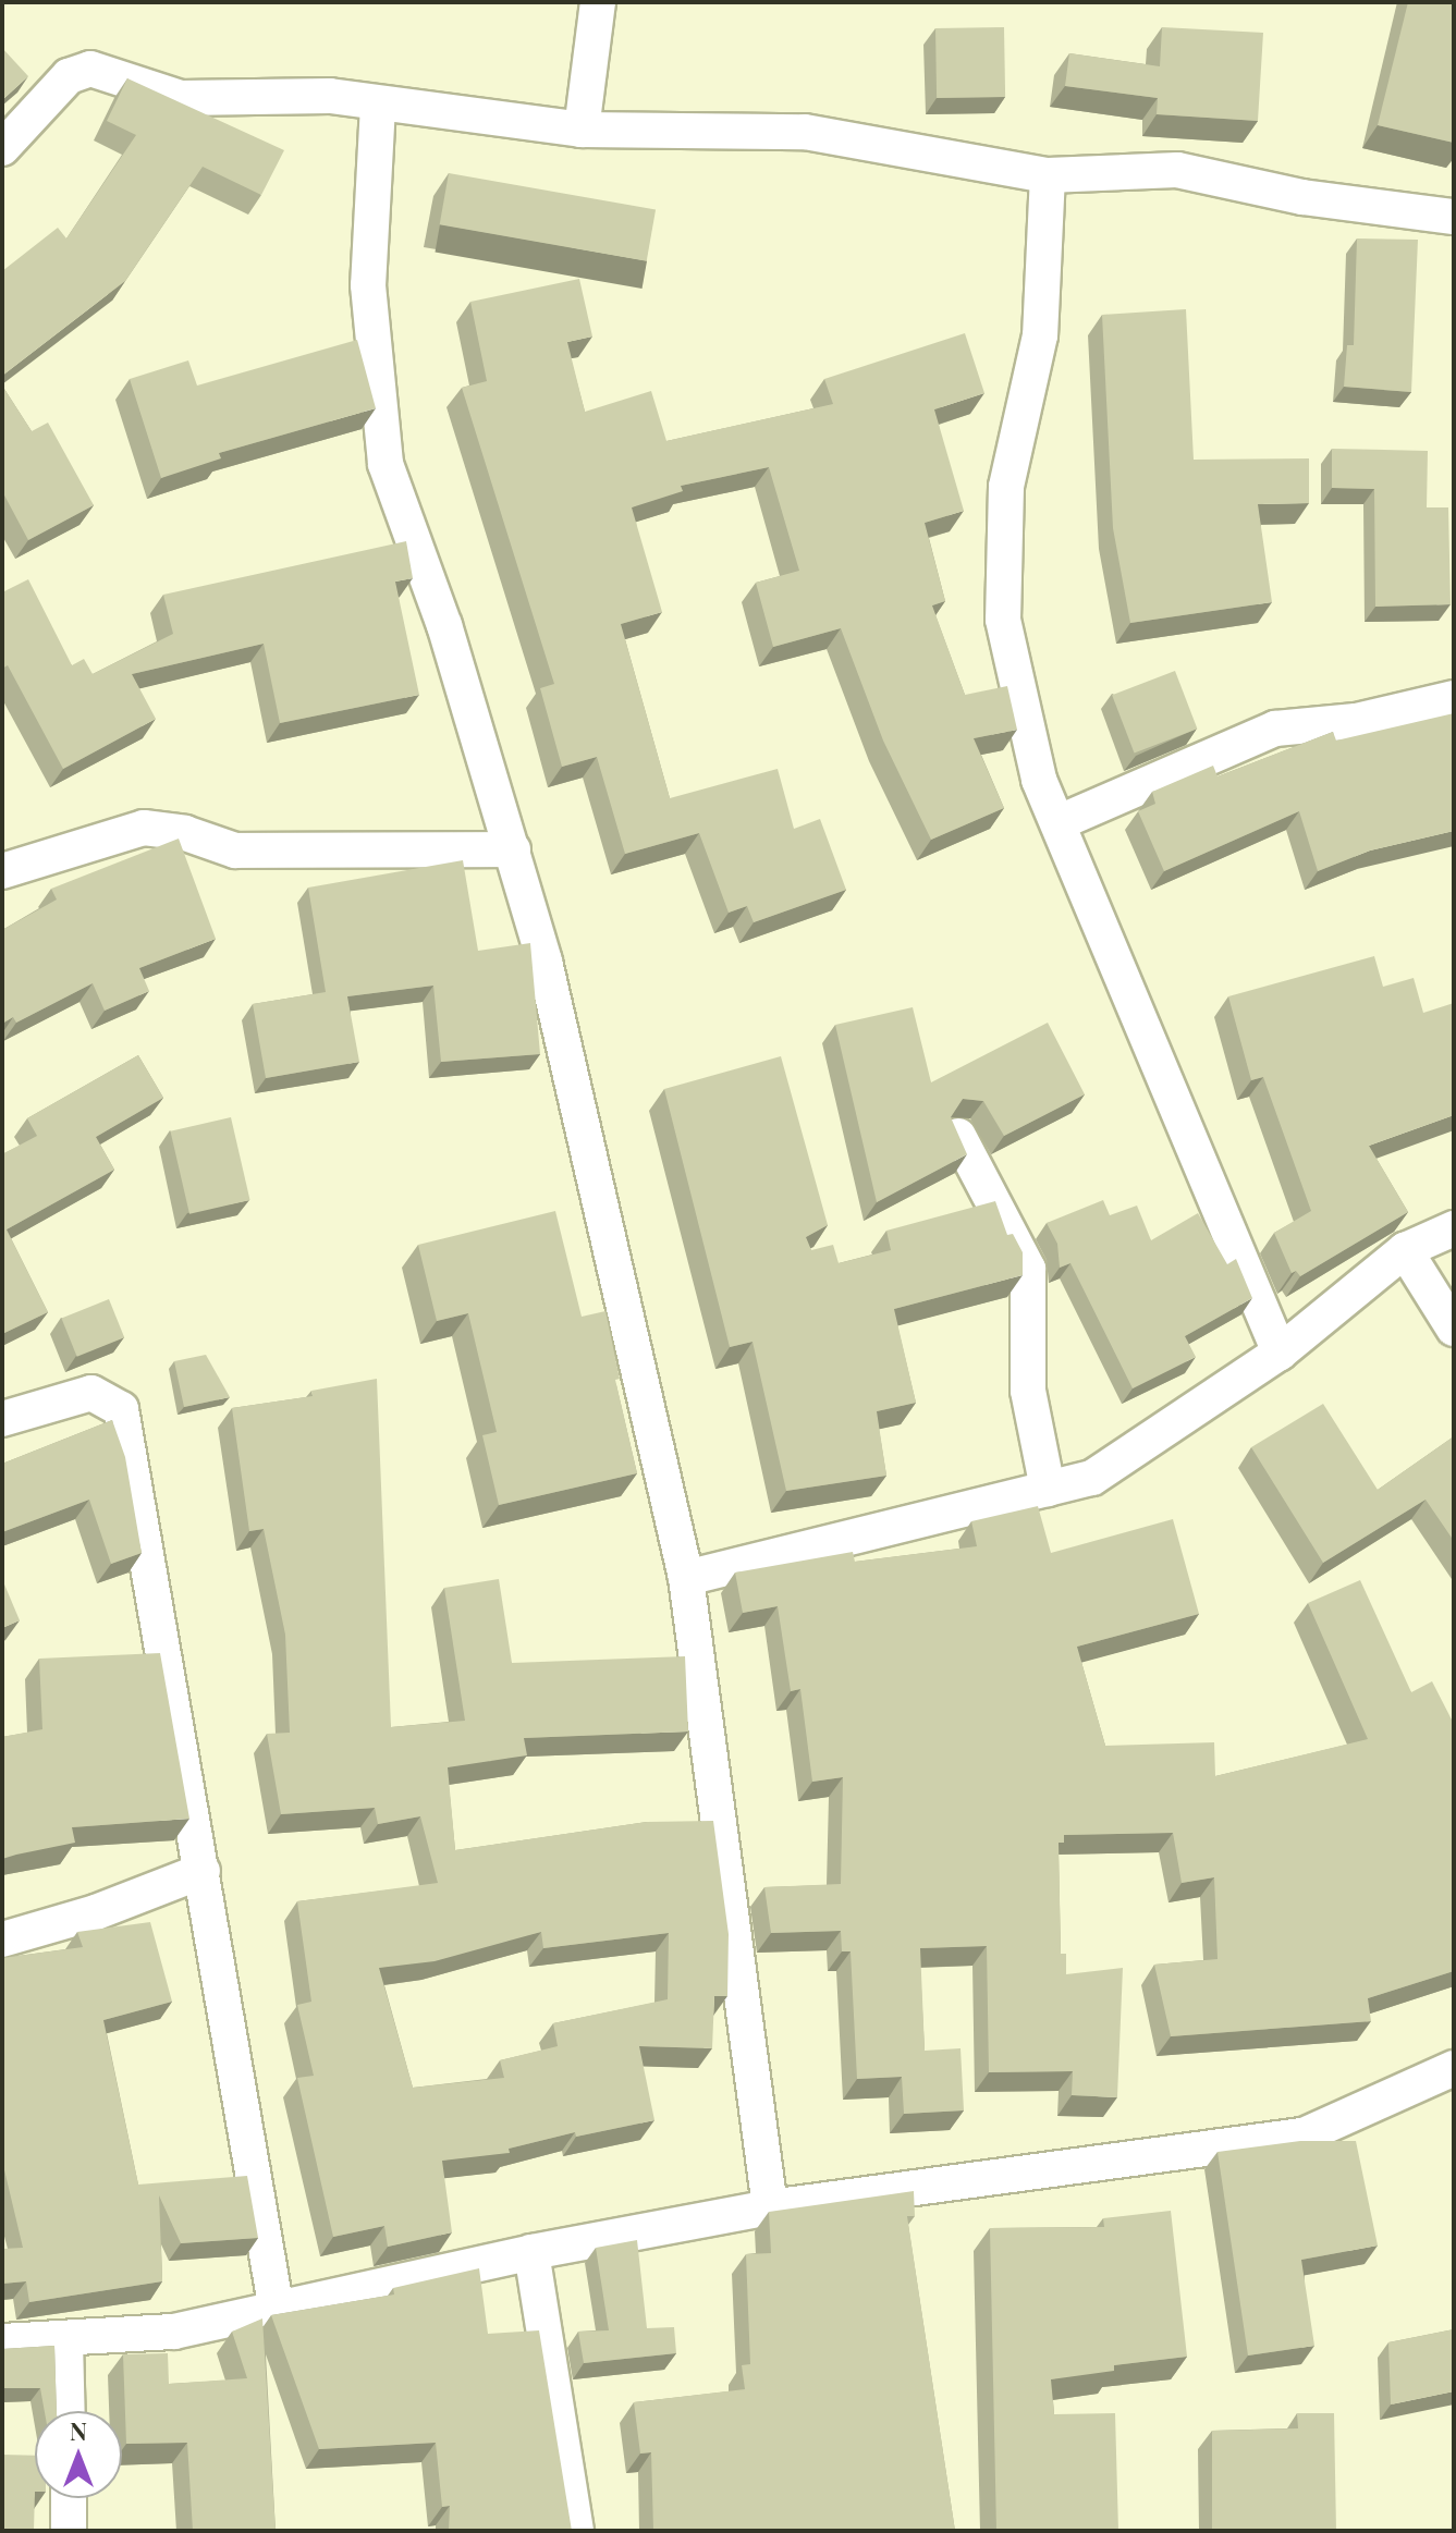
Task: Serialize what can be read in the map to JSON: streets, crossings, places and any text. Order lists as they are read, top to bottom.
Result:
{
  "north": "top"
}
